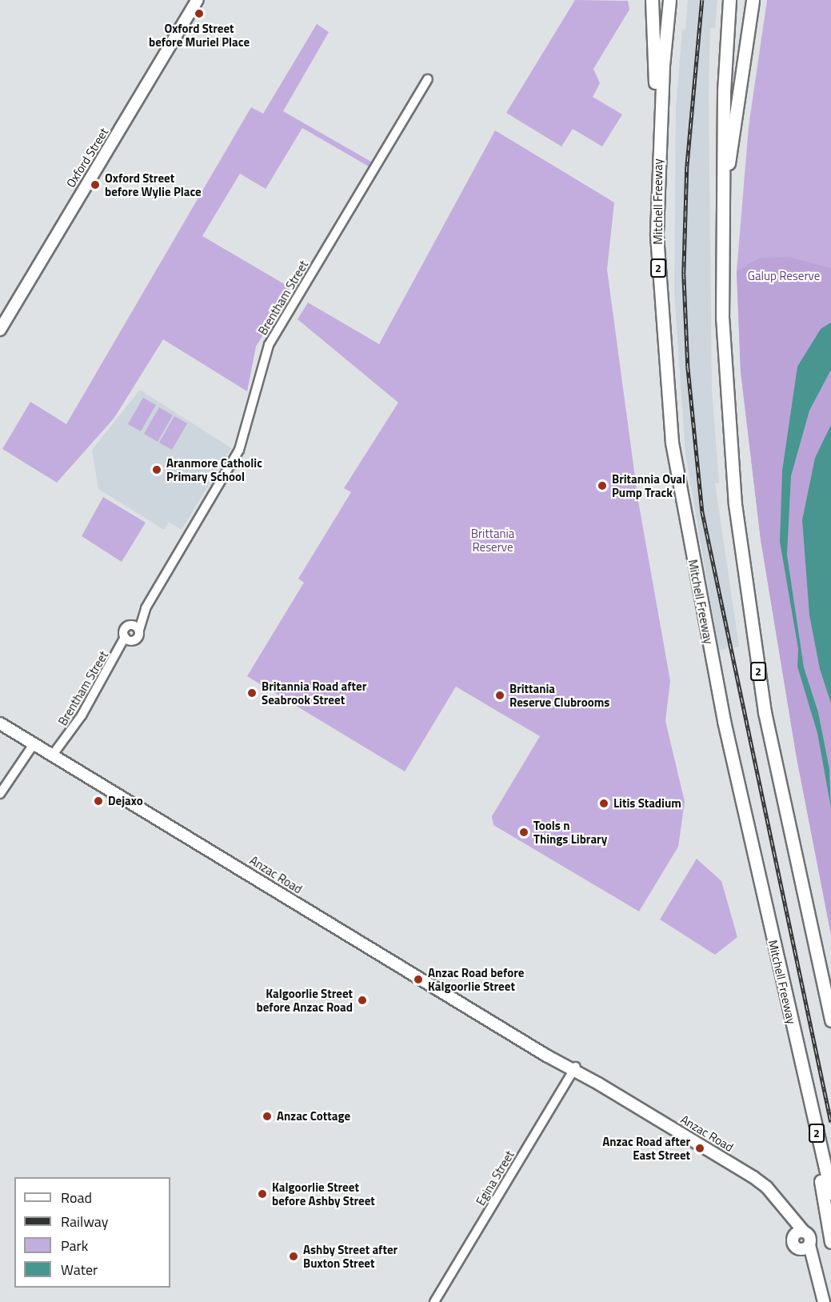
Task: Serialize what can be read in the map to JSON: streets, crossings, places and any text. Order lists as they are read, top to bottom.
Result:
{
  "streets": {
    "highway": ["Mitchell Freeway", "2"],
    "main road": ["Oxford Street", "Anzac Road"],
    "street": ["Brentham Street", "Egina Street"]
  },
  "crossings": [
    ["Brentham Street", "Anzac Road"],
    ["Anzac Road", "Egina Street"]
  ],
  "parks": ["Galup Reserve", "Brittania Reserve"],
  "places": [
    "Oxford Street before Muriel Place",
    "Oxford Street before Wylie Place",
    "Aranmore Catholic Primary School",
    "Britannia Oval Pump Track",
    "Britannia Road after Seabrook Street",
    "Brittania Reserve Clubrooms",
    "Dejaxo",
    "Litis Stadium",
    "Tools n Things Library",
    "Anzac Road before Kalgoorlie Street",
    "Kalgoorlie Street before Anzac Road",
    "Anzac Cottage",
    "Anzac Road after East Street",
    "Kalgoorlie Street before Ashby Street",
    "Ashby Street after Buxton Street"
  ],
  "legend": [
    "Road",
    "Railway",
    "Park",
    "Water"
  ]
}
